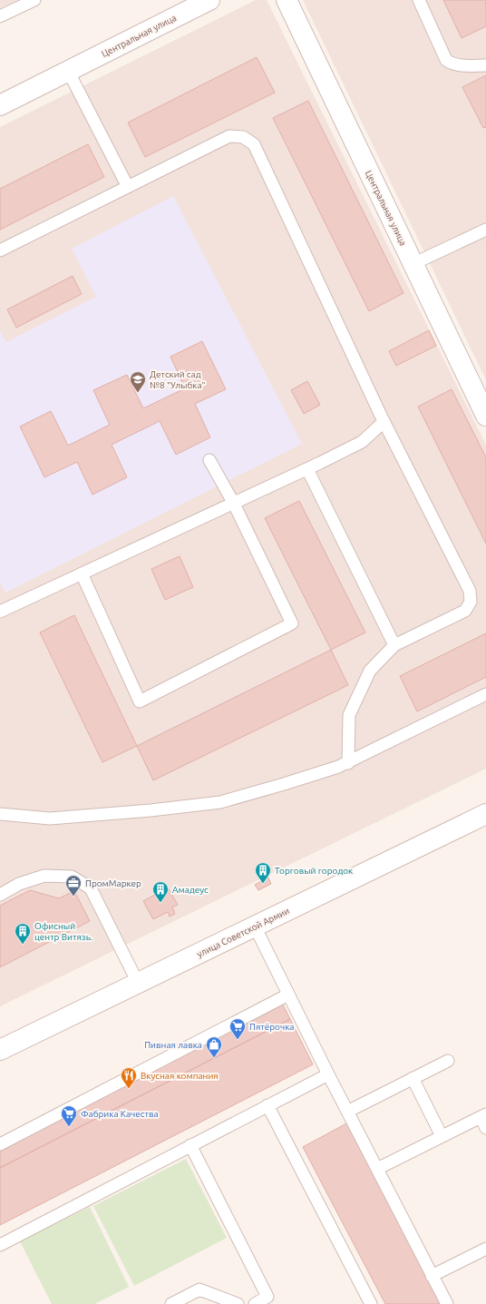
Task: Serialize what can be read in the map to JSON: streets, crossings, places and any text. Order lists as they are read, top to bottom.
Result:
{
  "streets": {
    "street": ["Центральная улица", "улица Советской Армии"]
  },
  "places": {
    "school or university": ["Детский сад №8 \"Улыбка\""],
    "building": ["Торговый городок", "Амадеус", "Офисный центр Витязь."],
    "office": ["ПромМаркер"],
    "supermarket": ["Пятёрочка", "Фабрика Качества"],
    "shop": ["Пивная лавка"],
    "restaurant": ["Вкусная компания"]
  }
}
